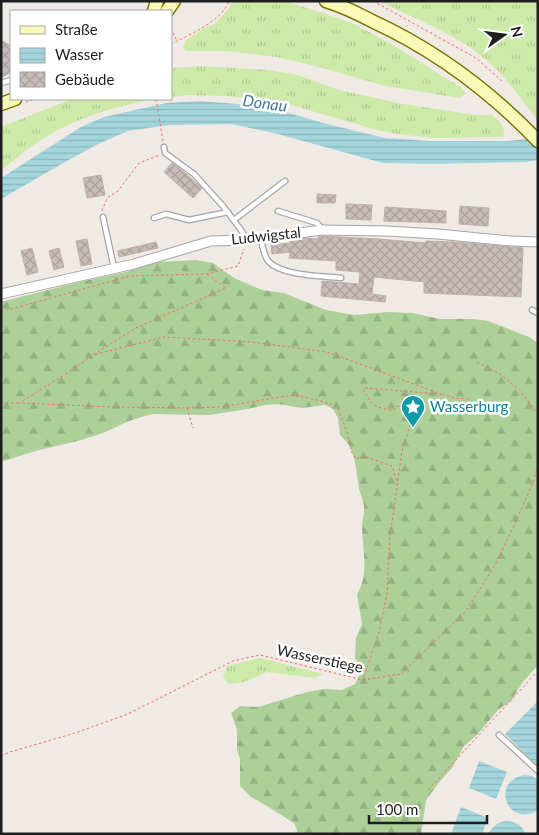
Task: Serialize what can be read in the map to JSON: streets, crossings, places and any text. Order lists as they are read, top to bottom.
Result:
{
  "streets": {
    "street": ["Ludwigstal"],
    "path": ["Wasserstiege"]
  },
  "water": ["Donau"],
  "places": {
    "place": ["Wasserburg"]
  },
  "legend": ["Straße", "Wasser", "Gebäude"],
  "scale_bar": "100 m",
  "north": "right"
}
